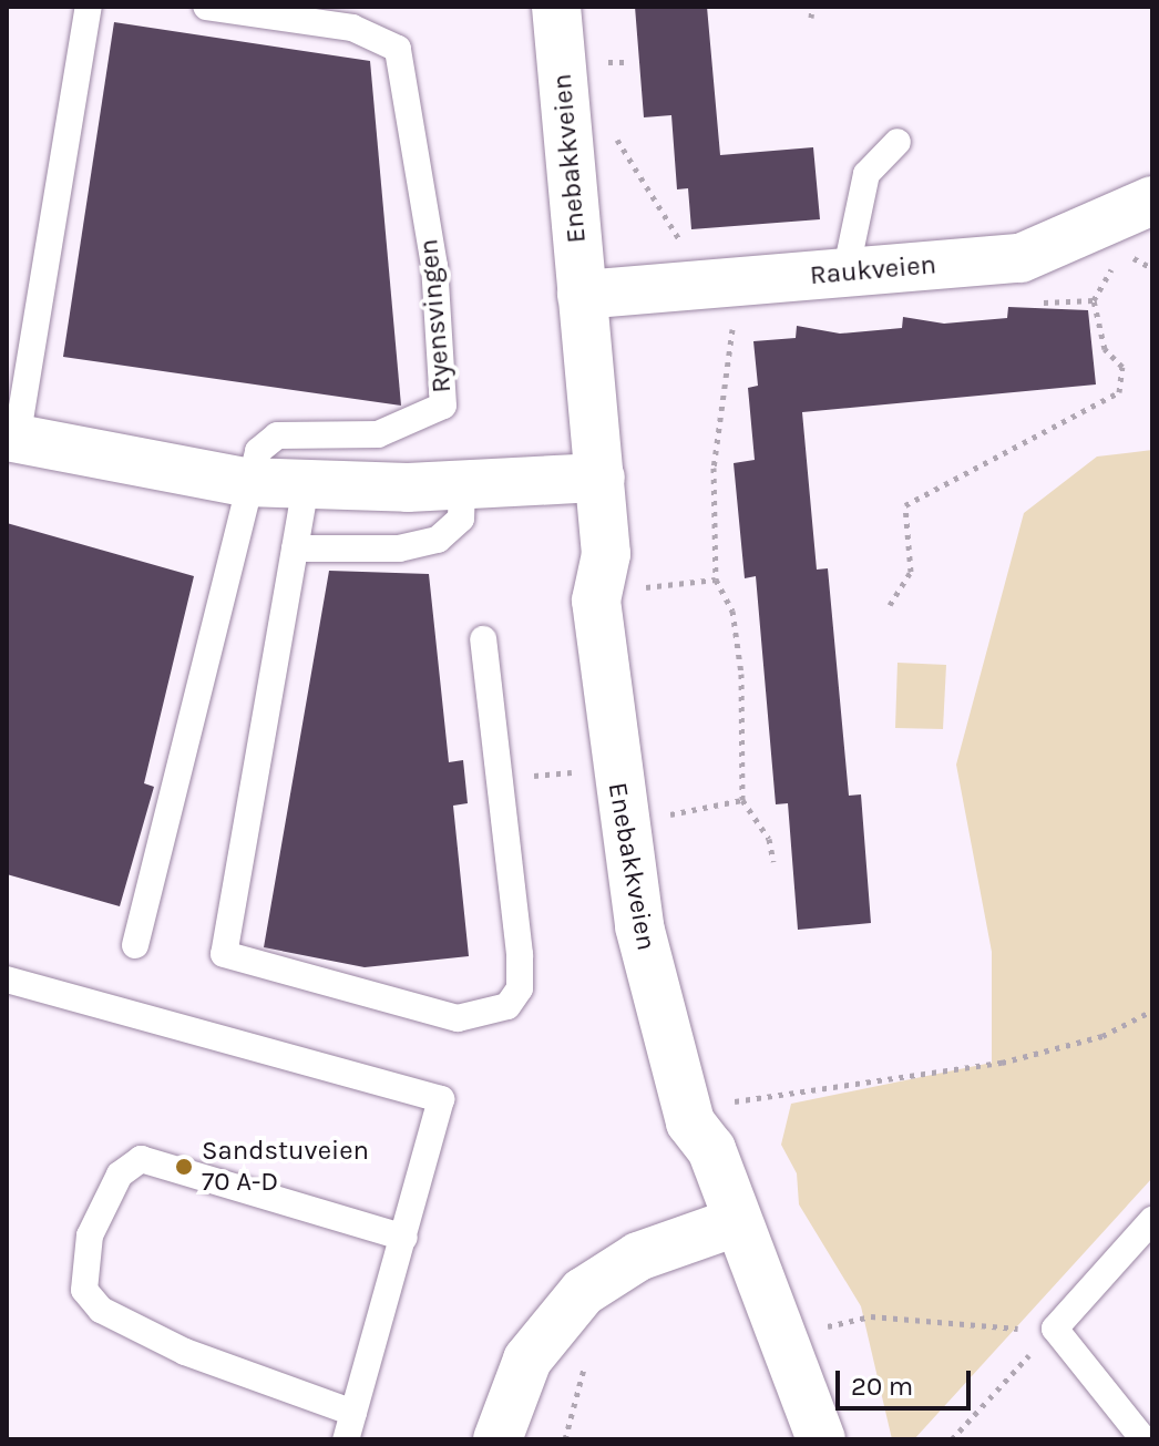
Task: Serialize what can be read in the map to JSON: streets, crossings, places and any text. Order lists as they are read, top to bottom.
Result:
{
  "streets": {
    "main road": ["Enebakkveien", "Raukveien"],
    "lane": ["Ryensvingen"]
  },
  "crossings": [
    ["Enebakkveien", "Raukveien"]
  ],
  "places": ["Sandstuveien 70 A-D"],
  "scale_bar": "20 m"
}
